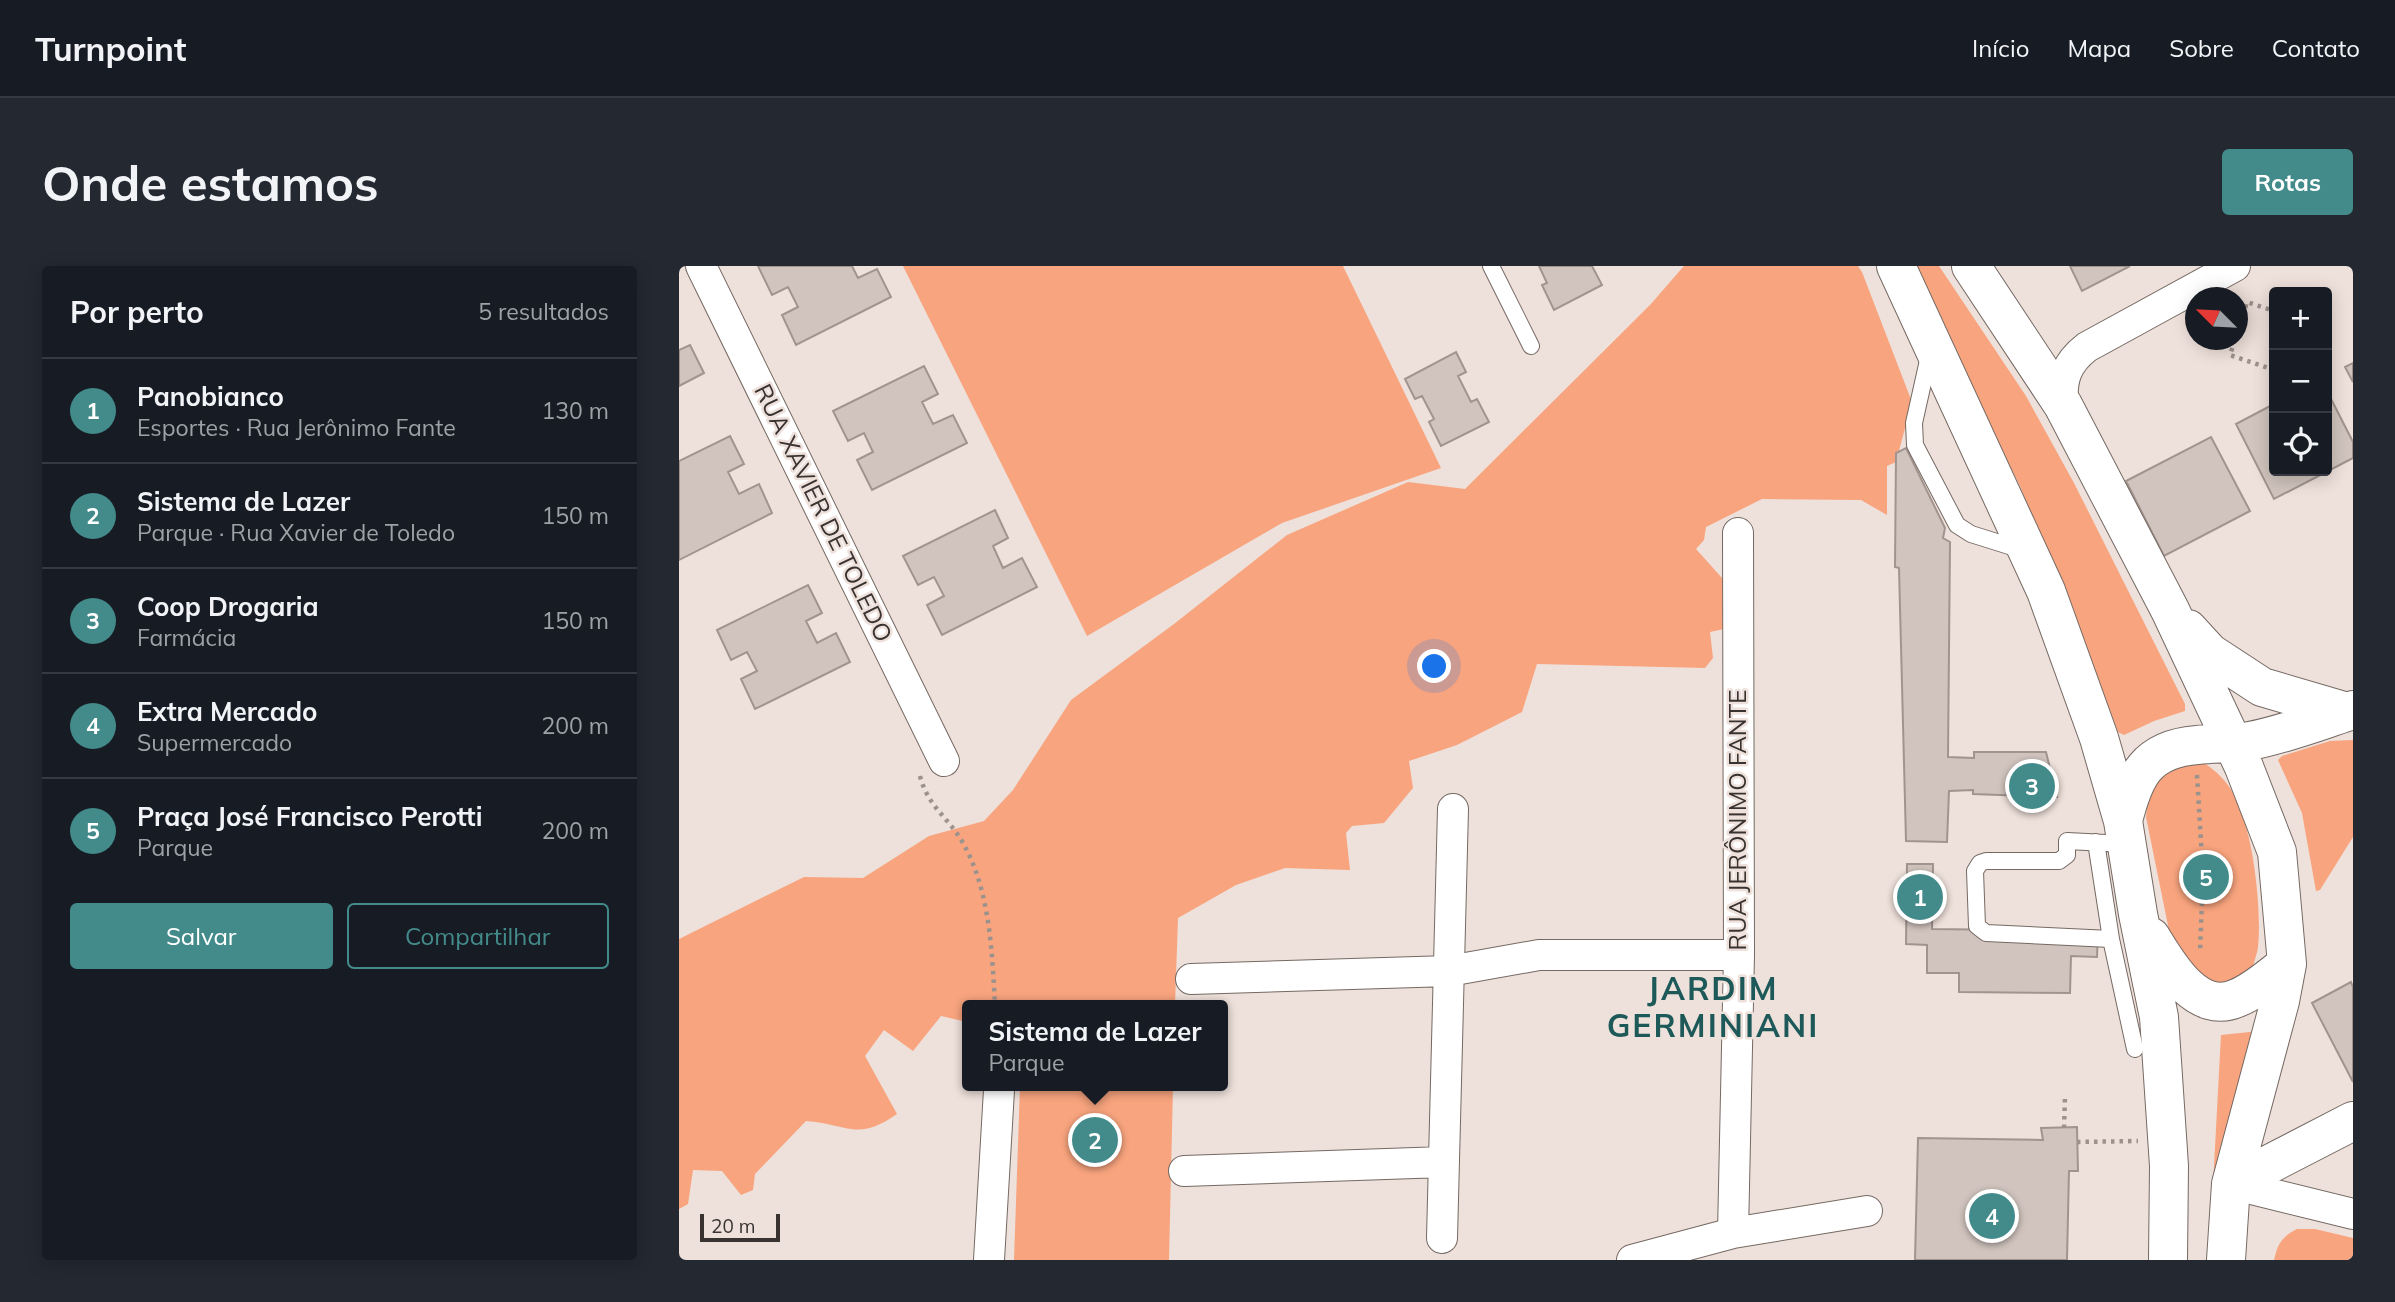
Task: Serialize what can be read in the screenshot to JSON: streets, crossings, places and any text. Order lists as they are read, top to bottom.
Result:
{
  "streets": {
    "street": ["RUA XAVIER DE TOLEDO", "RUA JERÔNIMO FANTE"]
  },
  "districts": ["JARDIM GERMINIANI"],
  "scale_bar": "20 m",
  "north": "top left",
  "page": {
    "header": "Turnpoint",
    "nav": [
      "Início",
      "Mapa",
      "Sobre",
      "Contato"
    ],
    "buttons": [
      "Rotas",
      ["Salvar", "Compartilhar"]
    ],
    "title": "Onde estamos",
    "heading": ["Por perto", "5 resultados"],
    "map_buttons": ["+", "−"],
    "list": [
      {
        "mark": "1",
        "name": "Panobianco",
        "note": "Esportes · Rua Jerônimo Fante",
        "value": "130 m"
      },
      {
        "mark": "2",
        "name": "Sistema de Lazer",
        "note": "Parque · Rua Xavier de Toledo",
        "value": "150 m"
      },
      {
        "mark": "3",
        "name": "Coop Drogaria",
        "note": "Farmácia",
        "value": "150 m"
      },
      {
        "mark": "4",
        "name": "Extra Mercado",
        "note": "Supermercado",
        "value": "200 m"
      },
      {
        "mark": "5",
        "name": "Praça José Francisco Perotti",
        "note": "Parque",
        "value": "200 m"
      }
    ],
    "pins": [
      "3",
      "5",
      "1",
      "2",
      "4"
    ],
    "popup": ["Sistema de Lazer", "Parque"],
    "scale": "20 m"
  }
}
